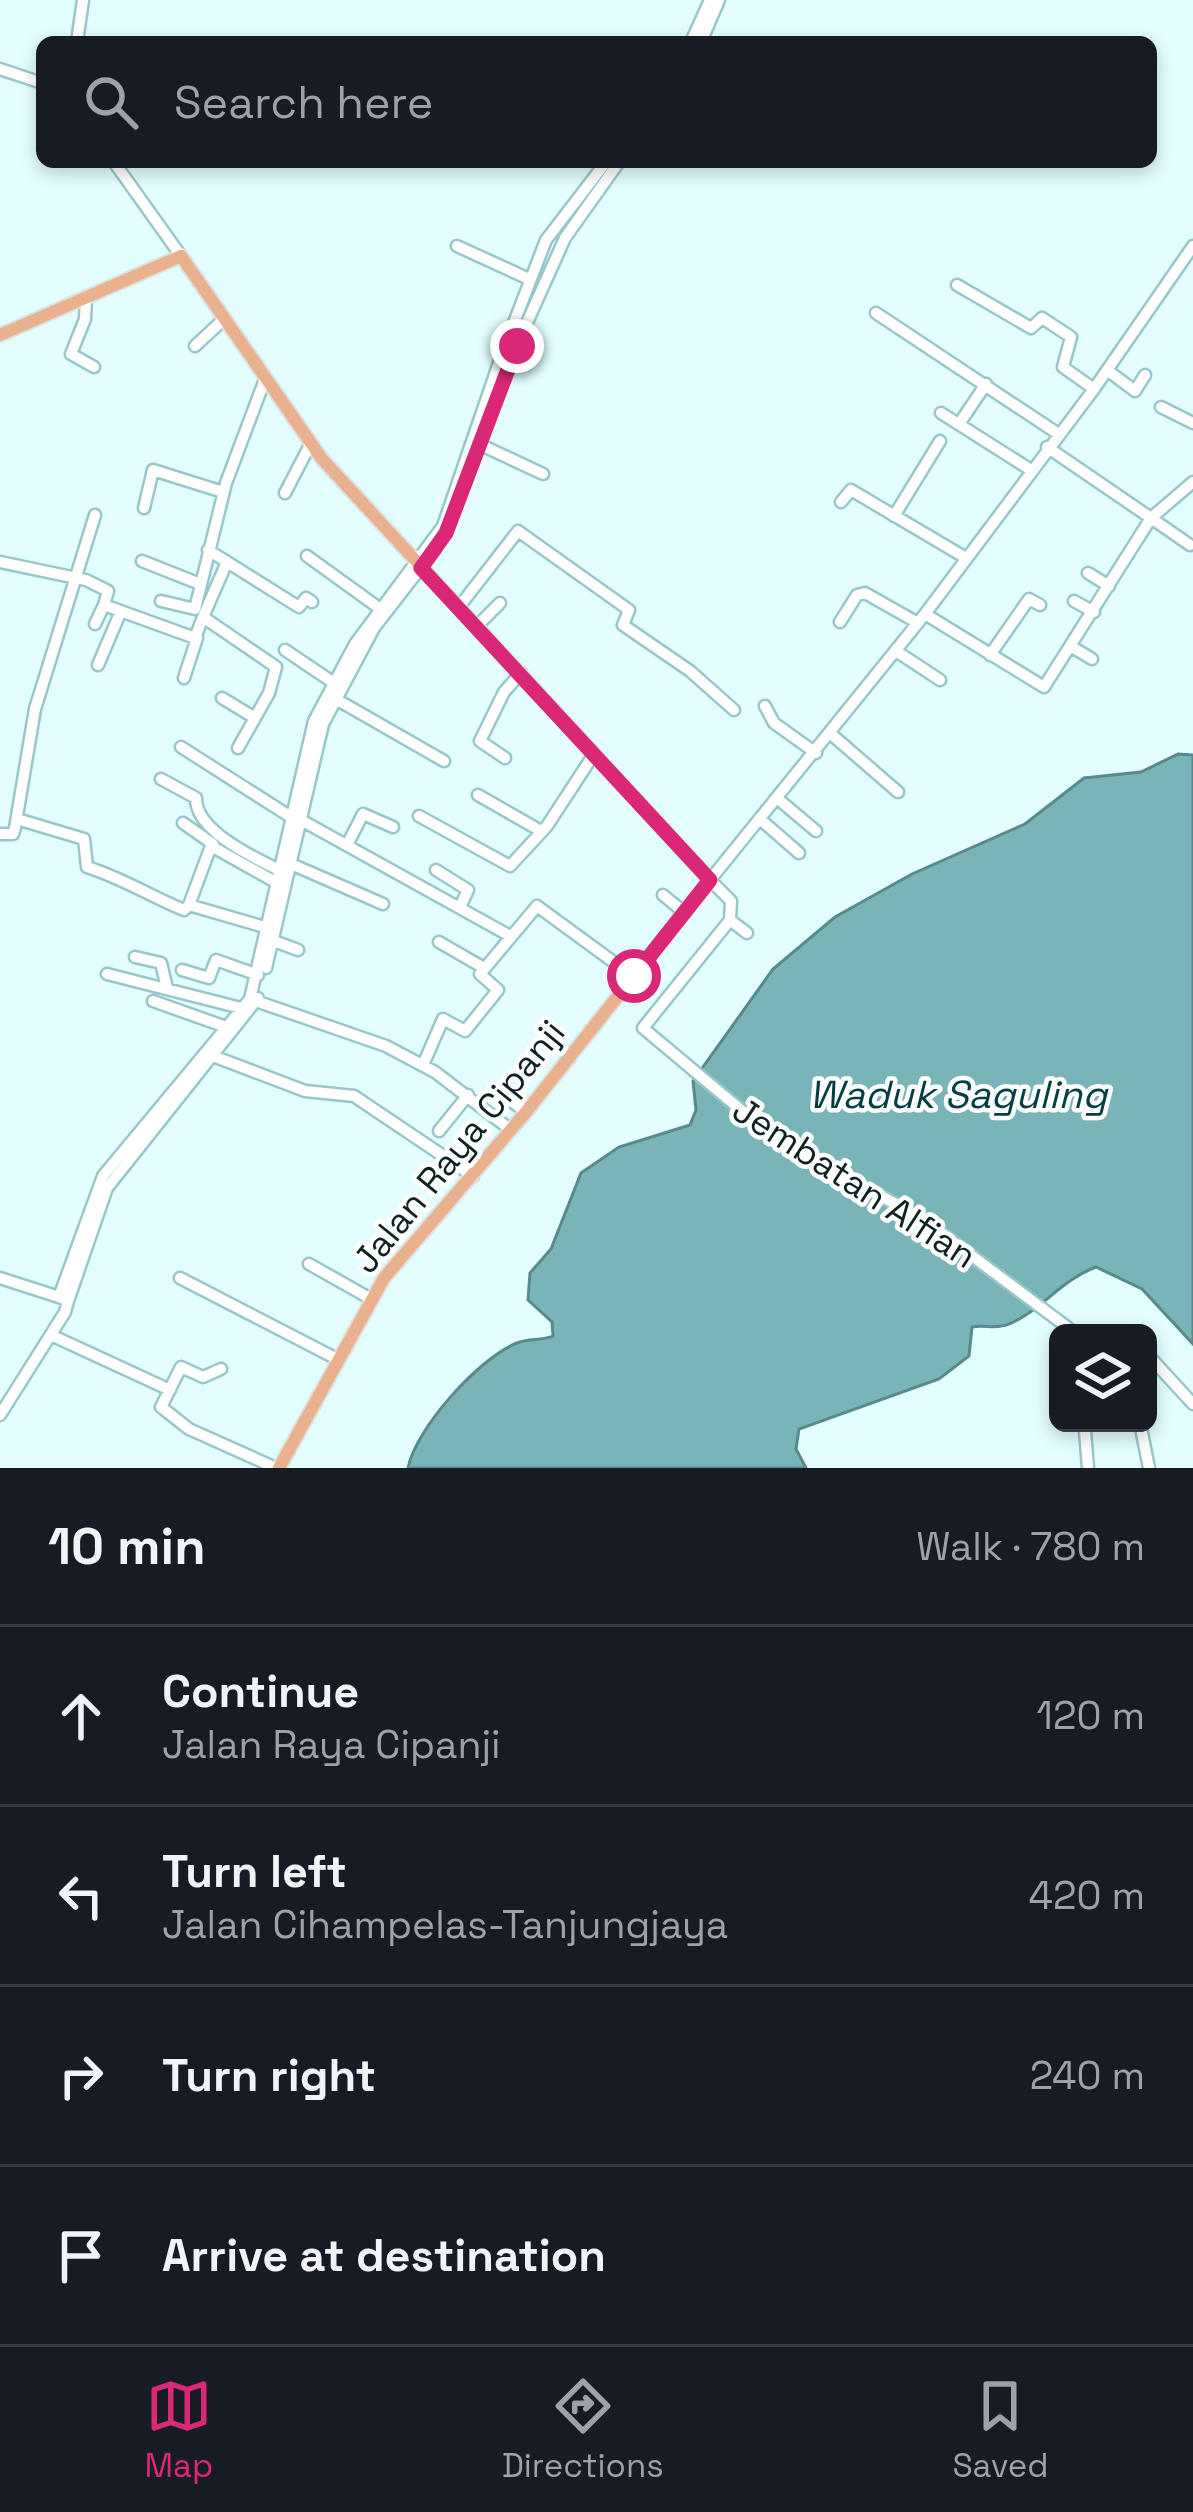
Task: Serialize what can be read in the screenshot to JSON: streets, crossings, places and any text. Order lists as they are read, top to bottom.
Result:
{
  "streets": {
    "main road": ["Jalan Raya Cipanji"],
    "street": ["Jembatan Alfian"]
  },
  "water": ["Waduk Saguling"],
  "page": {
    "search": "Search here",
    "heading": ["10 min", "Walk · 780 m"],
    "list": [
      ["Continue", "Jalan Raya Cipanji", "120 m"],
      ["Turn left", "Jalan Cihampelas-Tanjungjaya", "420 m"],
      ["Turn right", "240 m"],
      "Arrive at destination"
    ],
    "nav": ["Map", "Directions", "Saved"]
  }
}
